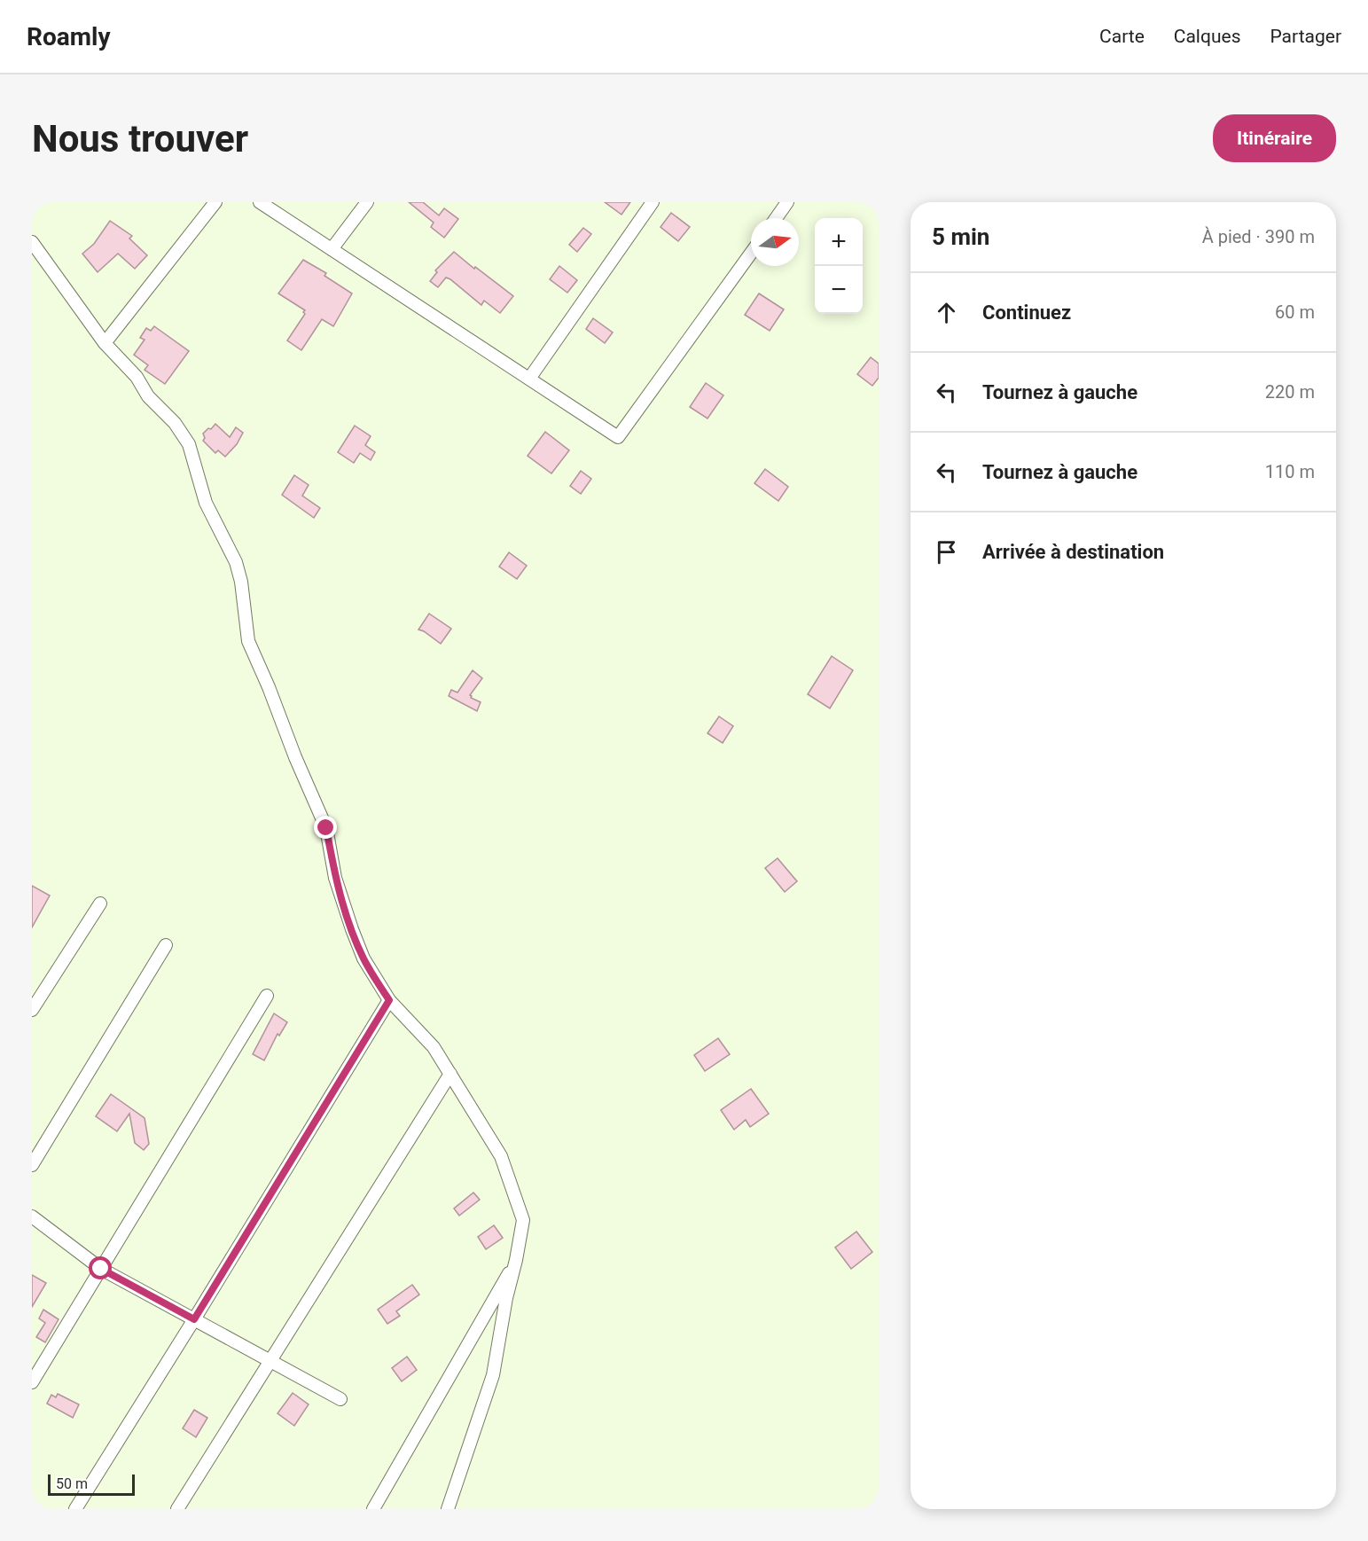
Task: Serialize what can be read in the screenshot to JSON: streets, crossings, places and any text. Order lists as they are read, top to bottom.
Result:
{
  "scale_bar": "50 m",
  "north": "right",
  "page": {
    "header": "Roamly",
    "nav": ["Carte", "Calques", "Partager"],
    "buttons": "Itinéraire",
    "title": "Nous trouver",
    "heading": ["5 min", "À pied · 390 m"],
    "map_buttons": ["+", "−"],
    "list": [
      ["Continuez", "60 m"],
      ["Tournez à gauche", "220 m"],
      ["Tournez à gauche", "110 m"],
      "Arrivée à destination"
    ],
    "scale": "50 m"
  }
}
